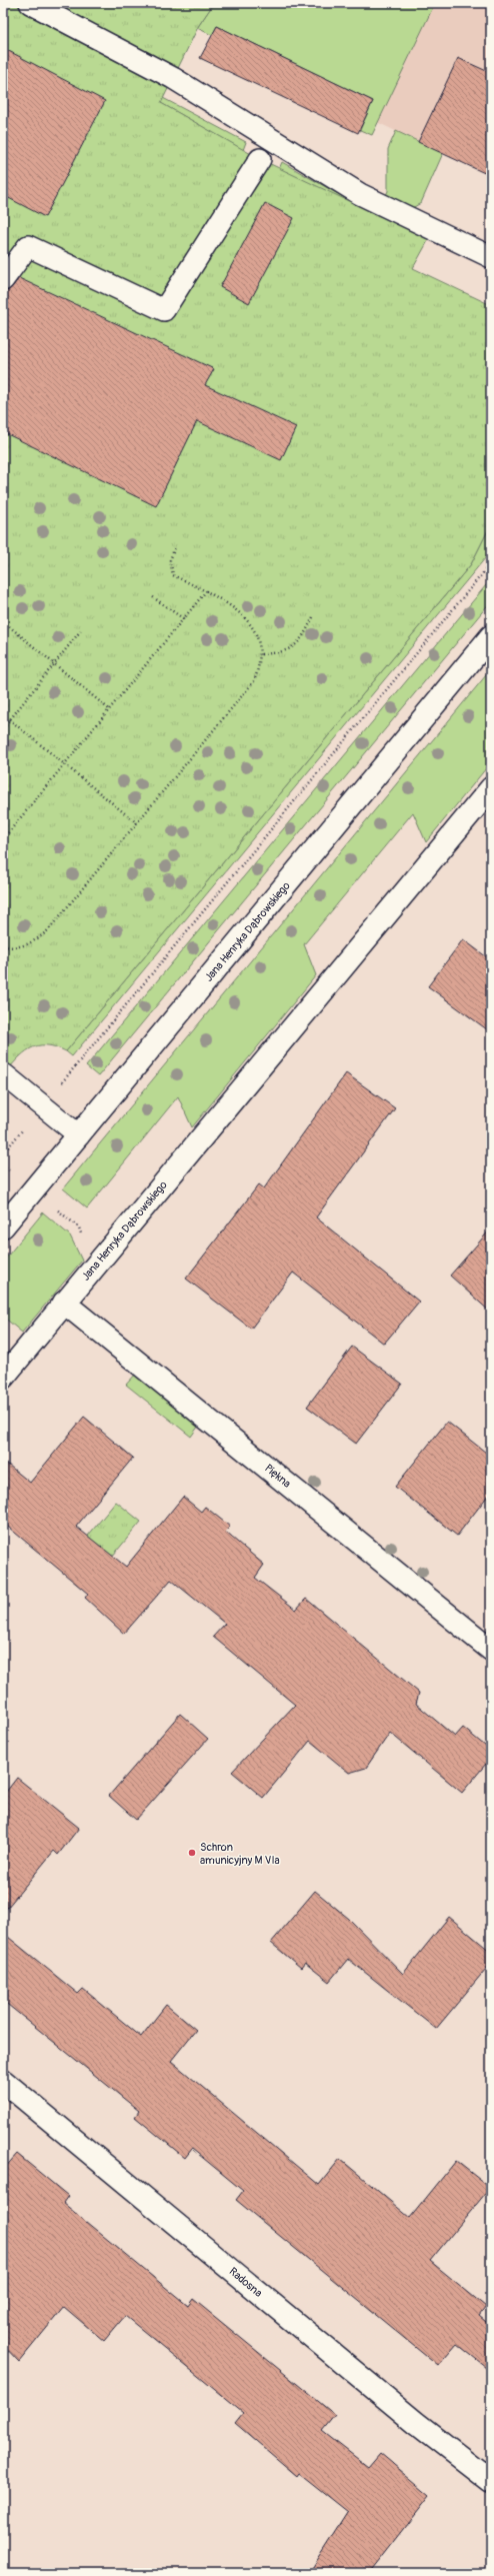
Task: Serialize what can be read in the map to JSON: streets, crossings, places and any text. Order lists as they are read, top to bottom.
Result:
{
  "streets": {
    "street": ["Jana Henryka Dąbrowskiego", "Piękna", "Radosna"]
  },
  "crossings": [
    ["Jana Henryka Dąbrowskiego", "Piękna"]
  ],
  "places": ["Schron amunicyjny M VIa"]
}
